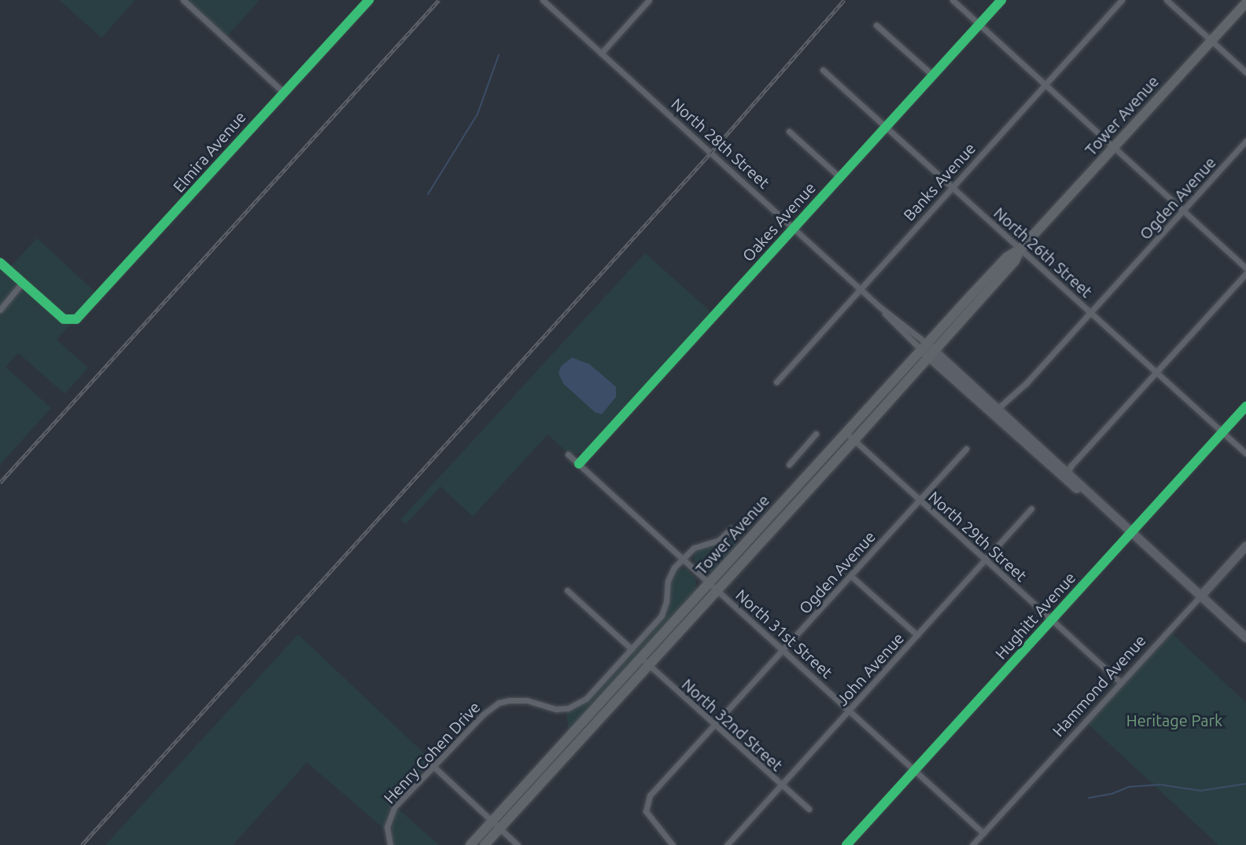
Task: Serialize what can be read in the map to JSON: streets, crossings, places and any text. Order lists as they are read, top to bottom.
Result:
{
  "streets": {
    "main road": ["Tower Avenue", "North 28th Street", "Hammond Avenue"],
    "street": [
      "Elmira Avenue",
      "Banks Avenue",
      "Ogden Avenue",
      "Oakes Avenue",
      "North 26th Street",
      "North 29th Street",
      "Hughitt Avenue",
      "North 31st Street",
      "John Avenue",
      "North 32nd Street",
      "Henry Cohen Drive"
    ]
  },
  "crossings": [
    ["Tower Avenue", "North 28th Street"],
    ["Tower Avenue", "North 26th Street"],
    ["Tower Avenue", "North 29th Street"],
    ["Tower Avenue", "North 31st Street"],
    ["Tower Avenue", "North 32nd Street"],
    ["North 28th Street", "Banks Avenue"],
    ["North 28th Street", "Ogden Avenue"],
    ["North 28th Street", "Oakes Avenue"],
    ["North 28th Street", "Hughitt Avenue"],
    ["North 28th Street", "Hammond Avenue"],
    ["Banks Avenue", "North 26th Street"],
    ["Ogden Avenue", "North 26th Street"],
    ["Ogden Avenue", "North 29th Street"],
    ["Ogden Avenue", "North 31st Street"],
    ["Ogden Avenue", "North 32nd Street"],
    ["Oakes Avenue", "North 26th Street"],
    ["Oakes Avenue", "North 31st Street"],
    ["North 26th Street", "Hughitt Avenue"],
    ["North 29th Street", "Hughitt Avenue"],
    ["North 29th Street", "John Avenue"],
    ["North 29th Street", "Hammond Avenue"],
    ["Hughitt Avenue", "North 31st Street"],
    ["North 31st Street", "John Avenue"],
    ["North 31st Street", "Hammond Avenue"],
    ["North 31st Street", "Henry Cohen Drive"],
    ["John Avenue", "North 32nd Street"]
  ],
  "parks": ["Heritage Park"]
}
